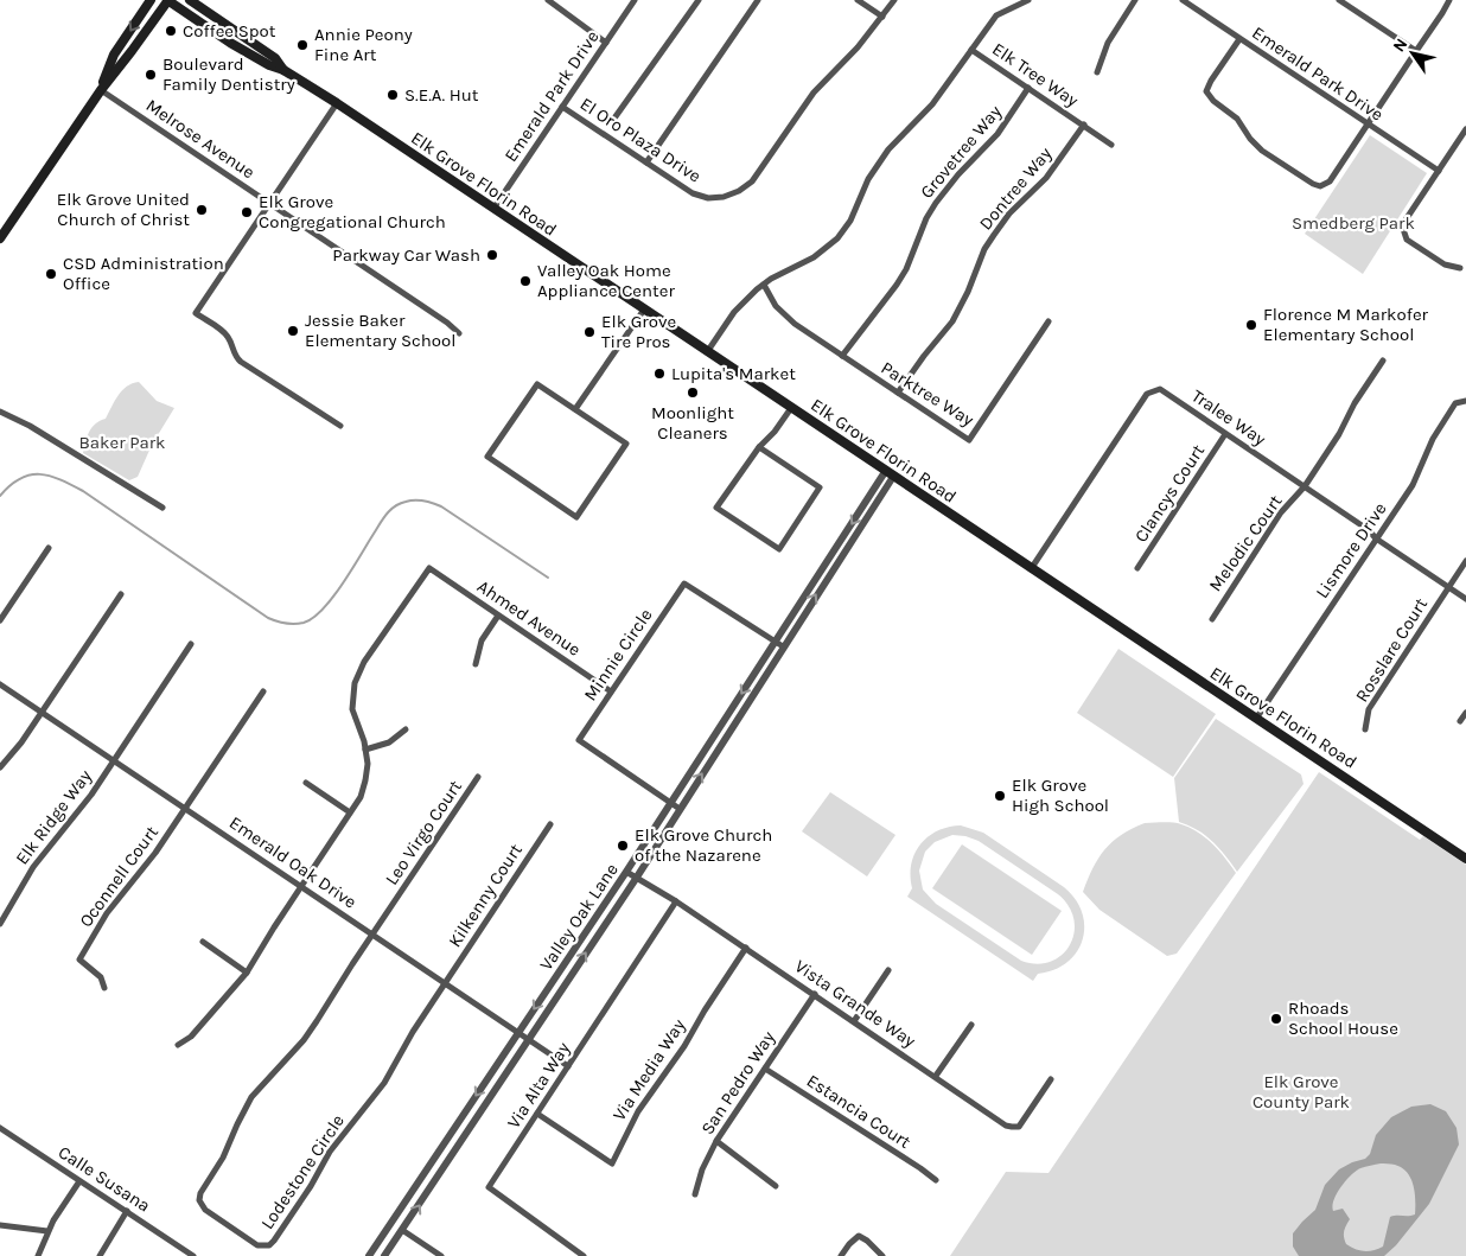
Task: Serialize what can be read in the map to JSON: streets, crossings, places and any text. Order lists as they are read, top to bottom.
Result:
{
  "streets": {
    "main road": ["Elk Grove Florin Road"],
    "street": [
      "Emerald Park Drive",
      "Elk Tree Way",
      "Melrose Avenue",
      "El Oro Plaza Drive",
      "Grovetree Way",
      "Dontree Way",
      "Parktree Way",
      "Tralee Way",
      "Clancys Court",
      "Melodic Court",
      "Lismore Drive",
      "Ahmed Avenue",
      "Rosslare Court",
      "Minnie Circle",
      "Elk Ridge Way",
      "Leo Virgo Court",
      "Emerald Oak Drive",
      "Oconnell Court",
      "Kilkenny Court",
      "Valley Oak Lane",
      "Vista Grande Way",
      "Via Media Way",
      "San Pedro Way",
      "Via Alta Way",
      "Estancia Court",
      "Lodestone Circle",
      "Calle Susana"
    ]
  },
  "crossings": [
    ["Emerald Park Drive", "El Oro Plaza Drive"],
    ["Emerald Park Drive", "Elk Grove Florin Road"],
    ["Elk Tree Way", "Grovetree Way"],
    ["Elk Tree Way", "Dontree Way"],
    ["Grovetree Way", "Parktree Way"],
    ["Elk Grove Florin Road", "Tralee Way"],
    ["Elk Grove Florin Road", "Lismore Drive"],
    ["Elk Grove Florin Road", "Valley Oak Lane"],
    ["Dontree Way", "Parktree Way"],
    ["Tralee Way", "Clancys Court"],
    ["Tralee Way", "Melodic Court"],
    ["Tralee Way", "Lismore Drive"],
    ["Tralee Way", "Rosslare Court"],
    ["Ahmed Avenue", "Minnie Circle"],
    ["Minnie Circle", "Valley Oak Lane"],
    ["Elk Ridge Way", "Emerald Oak Drive"],
    ["Leo Virgo Court", "Emerald Oak Drive"],
    ["Leo Virgo Court", "Lodestone Circle"],
    ["Emerald Oak Drive", "Oconnell Court"],
    ["Emerald Oak Drive", "Kilkenny Court"],
    ["Emerald Oak Drive", "Valley Oak Lane"],
    ["Emerald Oak Drive", "Via Alta Way"],
    ["Emerald Oak Drive", "Lodestone Circle"],
    ["Kilkenny Court", "Lodestone Circle"],
    ["Valley Oak Lane", "Vista Grande Way"],
    ["Vista Grande Way", "Via Media Way"],
    ["Vista Grande Way", "San Pedro Way"],
    ["Vista Grande Way", "Via Alta Way"],
    ["Via Media Way", "Via Alta Way"],
    ["San Pedro Way", "Estancia Court"]
  ],
  "parks": ["Smedberg Park", "Baker Park", "Elk Grove County Park"],
  "places": [
    "Coffee Spot",
    "Annie Peony Fine Art",
    "Boulevard Family Dentistry",
    "S.E.A. Hut",
    "Elk Grove United Church of Christ",
    "Elk Grove Congregational Church",
    "Parkway Car Wash",
    "CSD Administration Office",
    "Valley Oak Home Appliance Center",
    "Florence M Markofer Elementary School",
    "Jessie Baker Elementary School",
    "Elk Grove Tire Pros",
    "Lupita's Market",
    "Moonlight Cleaners",
    "Elk Grove High School",
    "Elk Grove Church of the Nazarene",
    "Rhoads School House"
  ],
  "north": "top left"
}
